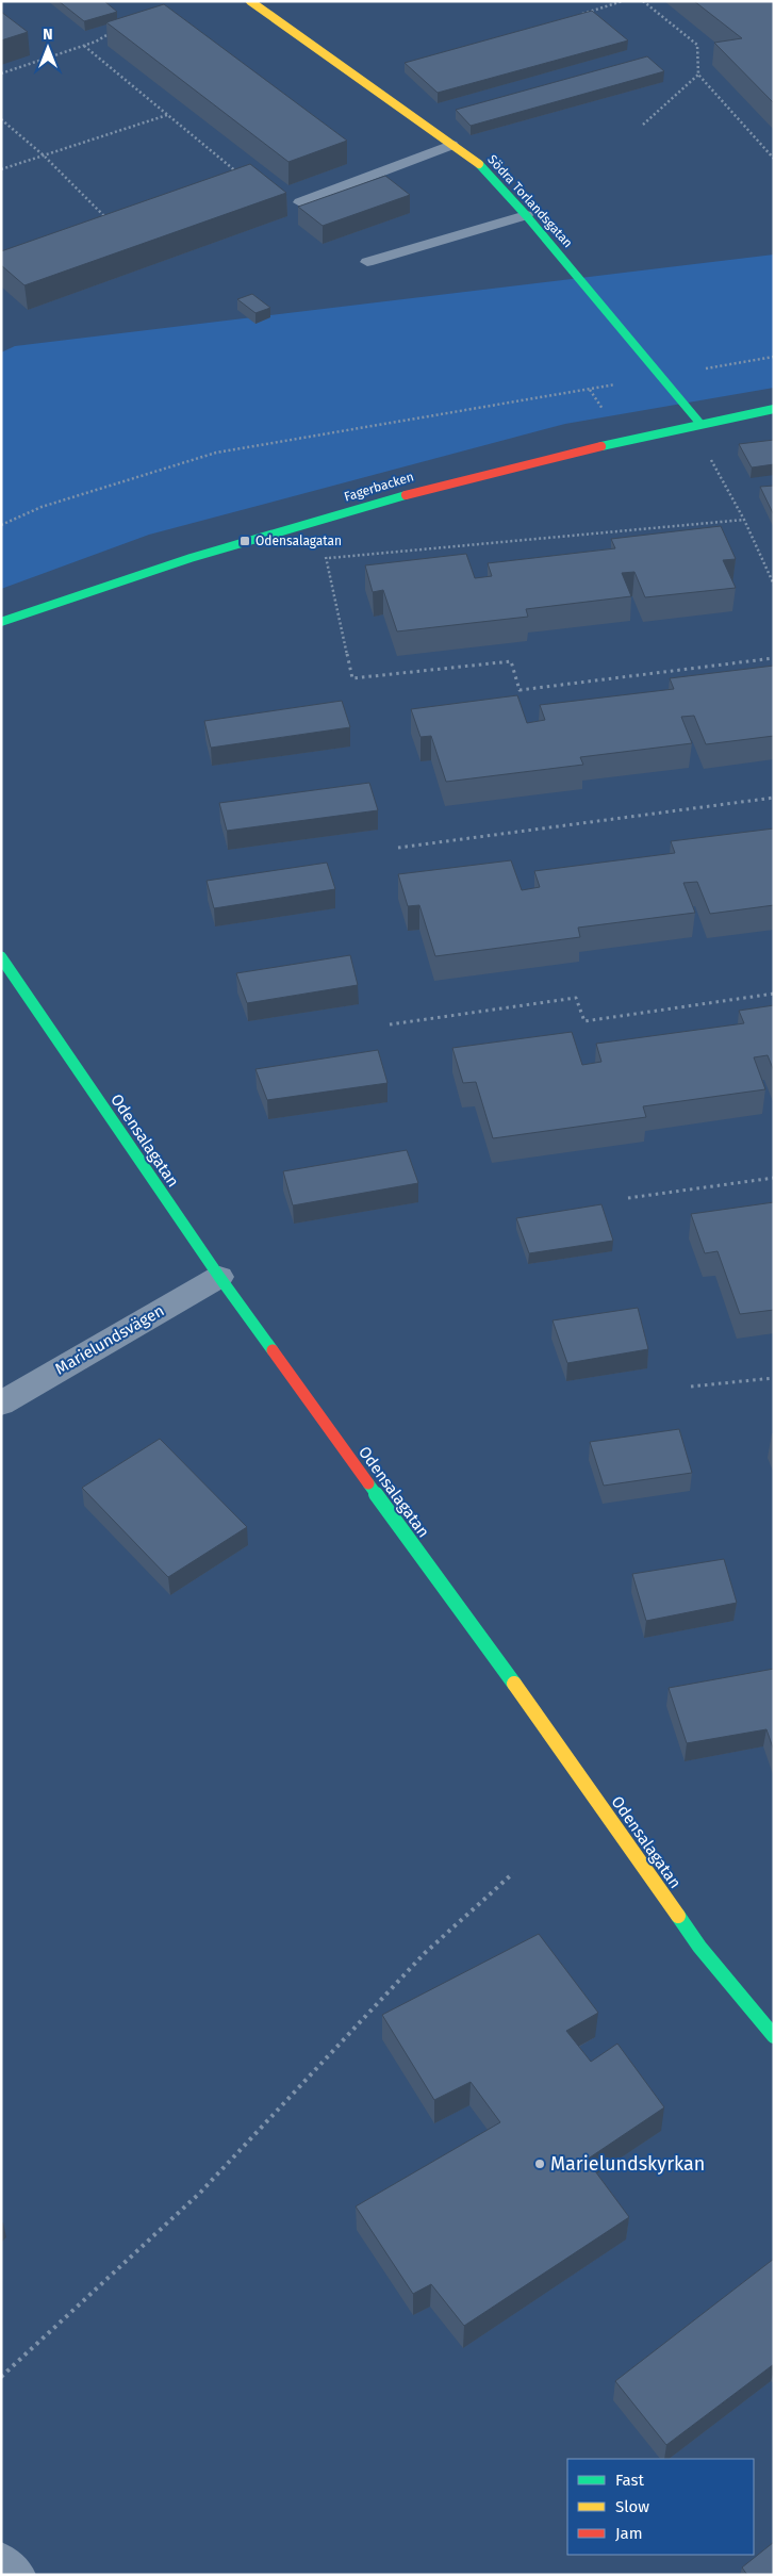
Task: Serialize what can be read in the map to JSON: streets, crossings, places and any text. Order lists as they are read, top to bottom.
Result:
{
  "streets": {
    "street": [
      "Södra Torlandsgatan",
      "Fagerbacken",
      "Odensalagatan",
      "Marielundsvägen"
    ]
  },
  "crossings": [
    ["Södra Torlandsgatan", "Fagerbacken"],
    ["Odensalagatan", "Marielundsvägen"]
  ],
  "places": {
    "transit": ["Odensalagatan"],
    "other": ["Marielundskyrkan"]
  },
  "legend": ["Fast", "Slow", "Jam"],
  "north": "top"
}
